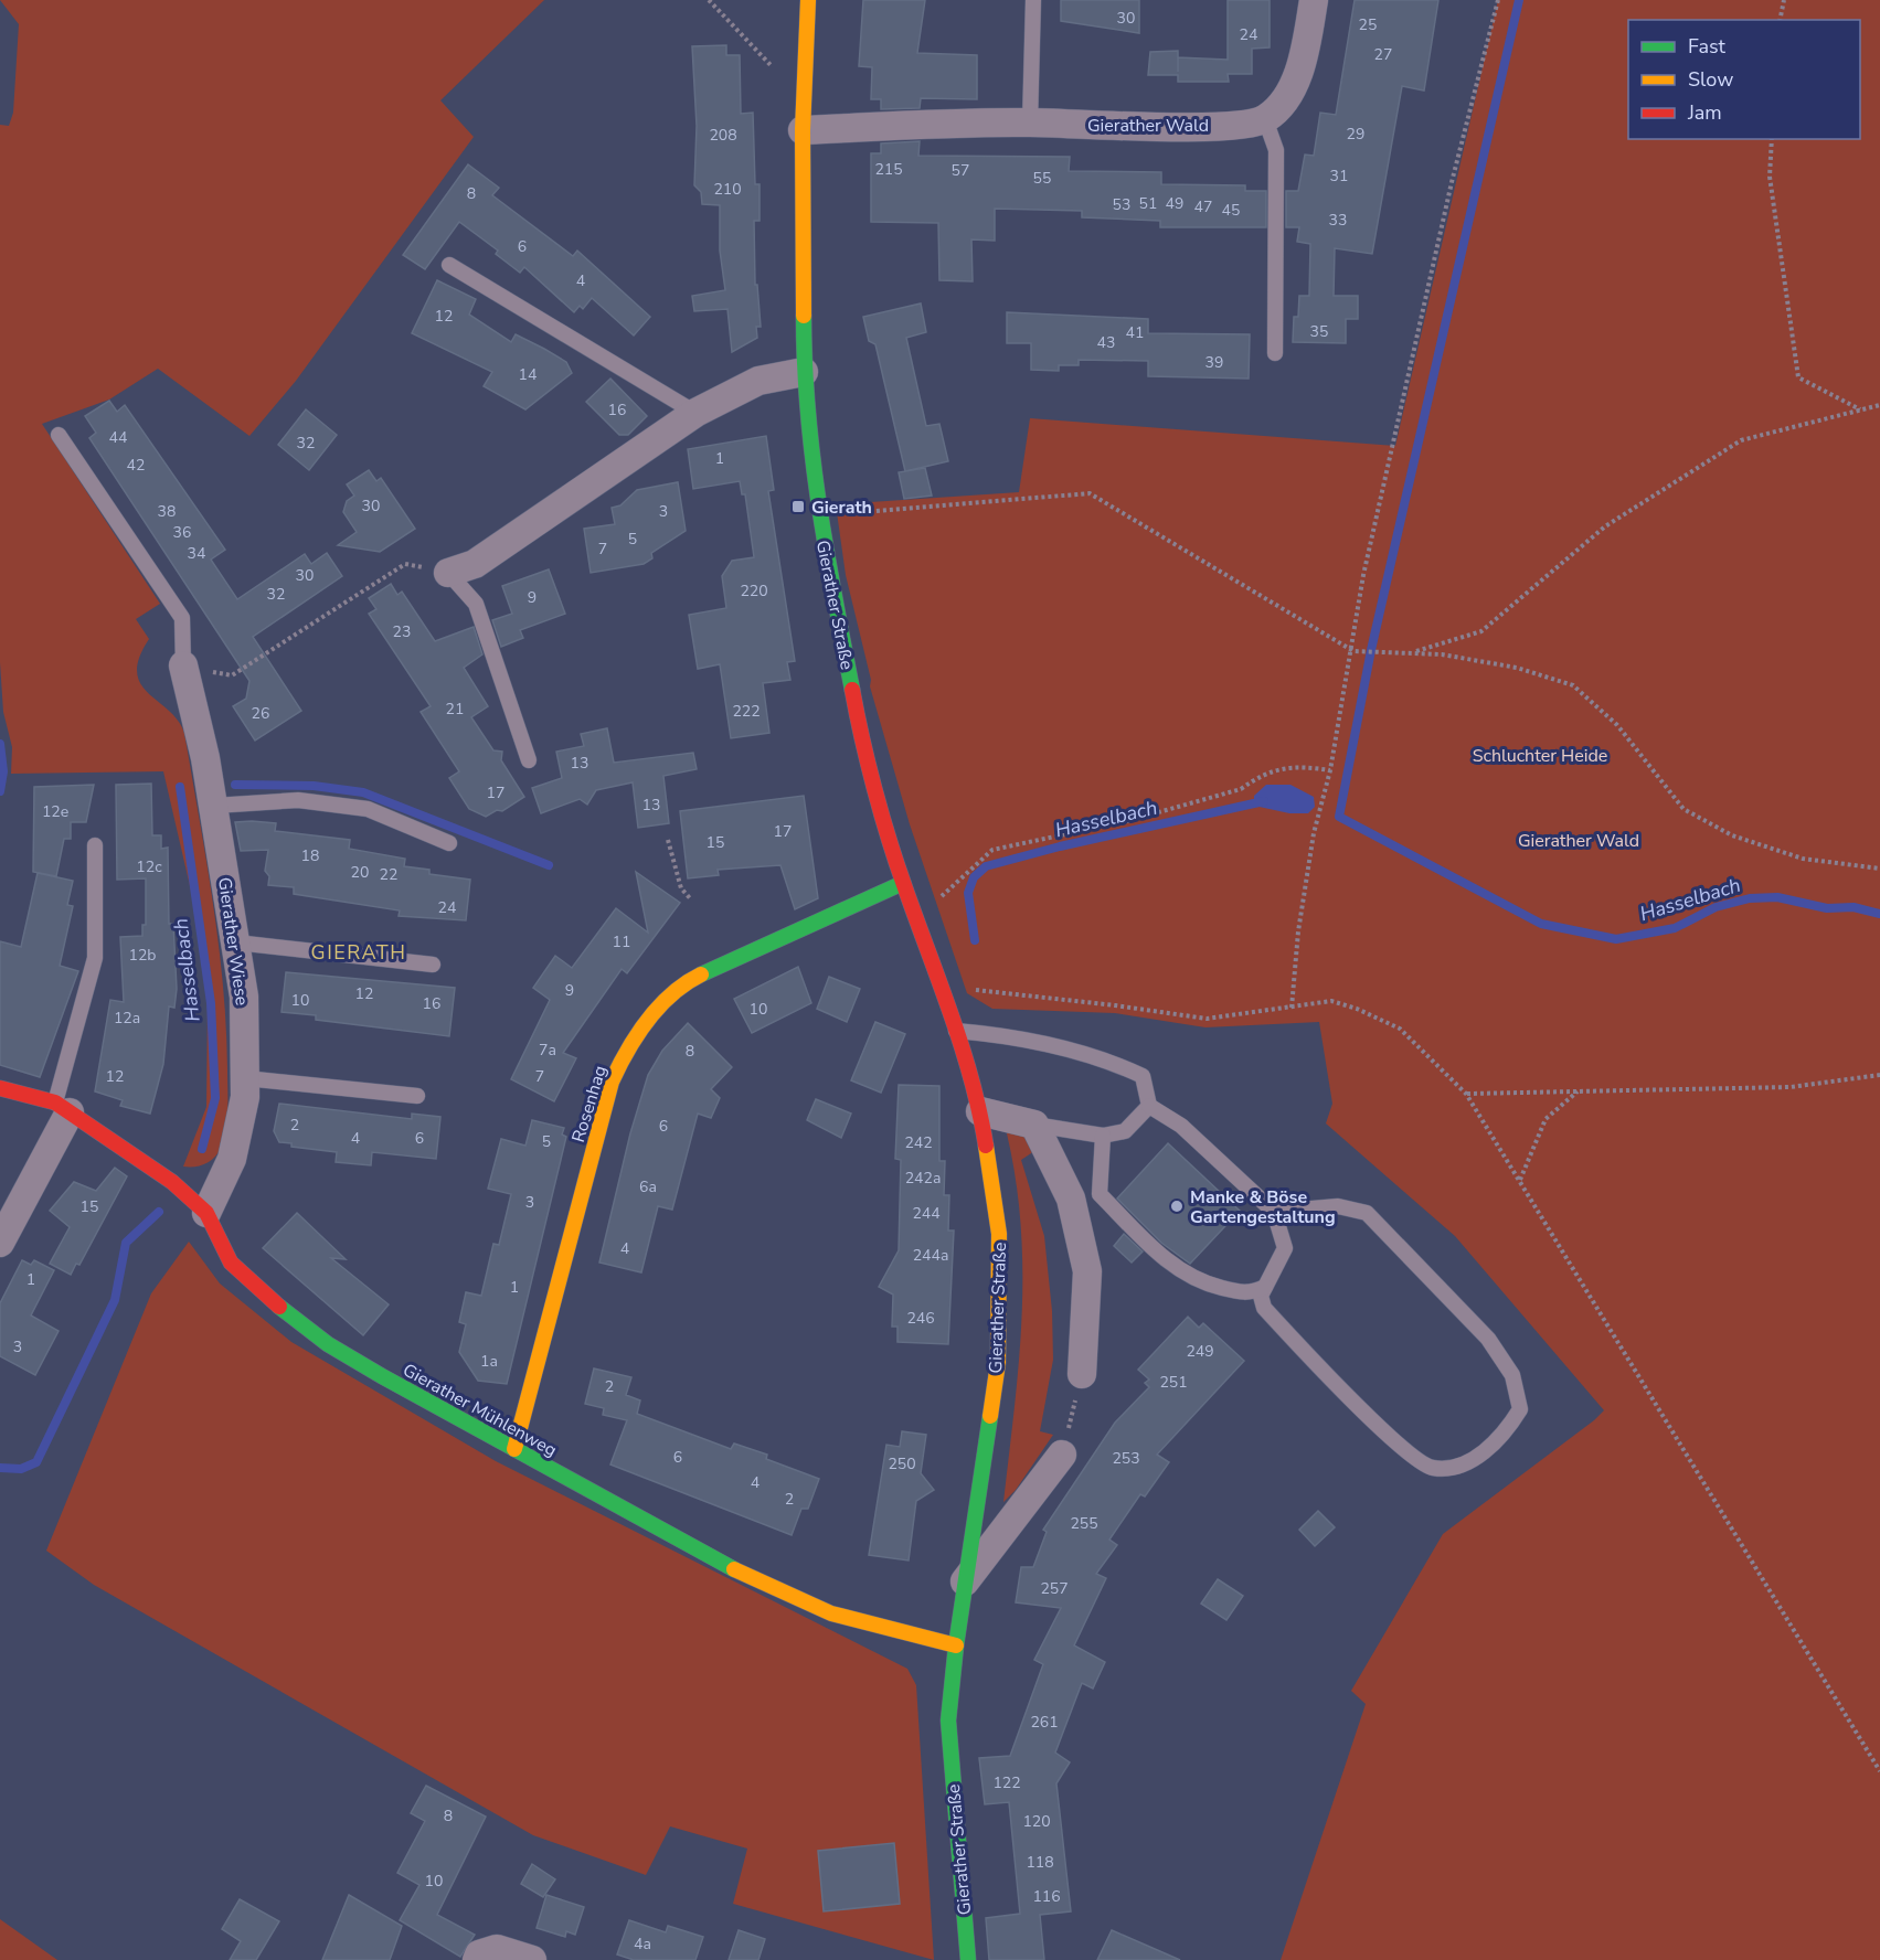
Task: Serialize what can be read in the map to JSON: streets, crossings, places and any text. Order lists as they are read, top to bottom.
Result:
{
  "streets": {
    "street": [
      "Gierather Wald",
      "Gierather Straße",
      "Gierather Wiese",
      "Rosenhag",
      "Gierather Mühlenweg"
    ]
  },
  "crossings": [
    ["Gierather Wald", "Gierather Straße"],
    ["Gierather Straße", "Rosenhag"],
    ["Gierather Straße", "Gierather Mühlenweg"],
    ["Gierather Wiese", "Gierather Mühlenweg"],
    ["Rosenhag", "Gierather Mühlenweg"]
  ],
  "districts": ["GIERATH"],
  "water": ["Hasselbach"],
  "parks": ["Schluchter Heide", "Gierather Wald"],
  "places": {
    "transit": ["Gierath"],
    "other": ["Manke & Böse Gartengestaltung"]
  },
  "house_numbers": [
    "30",
    "25",
    "24",
    "27",
    "29",
    "208",
    "215",
    "57",
    "31",
    "55",
    "210",
    "8",
    "51",
    "49",
    "53",
    "47",
    "45",
    "33",
    "6",
    "4",
    "12",
    "35",
    "41",
    "43",
    "39",
    "14",
    "16",
    "44",
    "32",
    "1",
    "42",
    "30",
    "38",
    "3",
    "36",
    "5",
    "7",
    "34",
    "30",
    "220",
    "32",
    "9",
    "23",
    "21",
    "222",
    "26",
    "13",
    "17",
    "13",
    "12e",
    "17",
    "15",
    "18",
    "12c",
    "20",
    "22",
    "24",
    "11",
    "12b",
    "9",
    "12",
    "10",
    "16",
    "10",
    "12a",
    "7a",
    "8",
    "12",
    "7",
    "2",
    "6",
    "4",
    "6",
    "5",
    "242",
    "242a",
    "6a",
    "3",
    "15",
    "244",
    "4",
    "244a",
    "1",
    "1",
    "246",
    "3",
    "249",
    "1a",
    "251",
    "2",
    "6",
    "253",
    "250",
    "4",
    "2",
    "255",
    "257",
    "261",
    "122",
    "8",
    "120",
    "118",
    "10",
    "116",
    "4a"
  ],
  "legend": ["Fast", "Slow", "Jam"]
}
